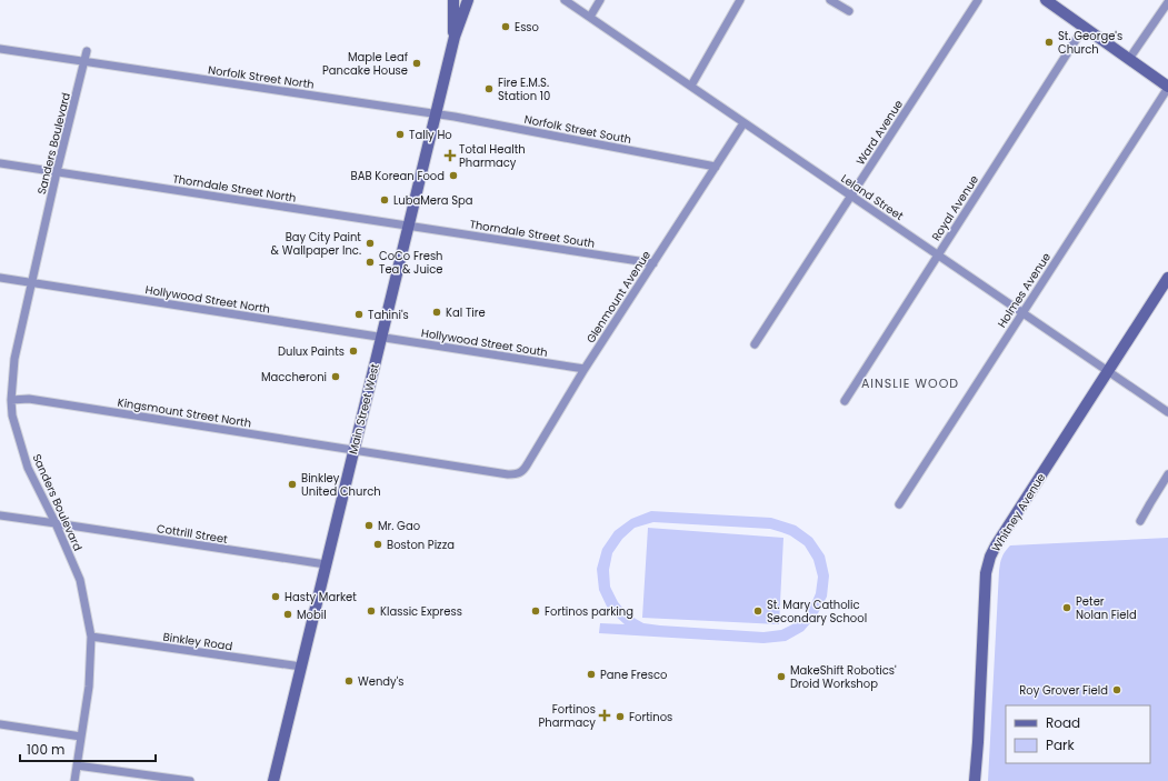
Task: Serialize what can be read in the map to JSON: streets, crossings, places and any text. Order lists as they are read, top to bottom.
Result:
{
  "streets": {
    "main road": ["Main Street West", "Whitney Avenue"],
    "street": [
      "Norfolk Street North",
      "Norfolk Street South",
      "Ward Avenue",
      "Sanders Boulevard",
      "Thorndale Street North",
      "Leland Street",
      "Royal Avenue",
      "Thorndale Street South",
      "Holmes Avenue",
      "Glenmount Avenue",
      "Hollywood Street North",
      "Hollywood Street South",
      "Kingsmount Street North",
      "Cottrill Street",
      "Binkley Road"
    ]
  },
  "crossings": [
    ["Norfolk Street North", "Norfolk Street South"],
    ["Norfolk Street North", "Sanders Boulevard"],
    ["Norfolk Street North", "Main Street West"],
    ["Norfolk Street South", "Glenmount Avenue"],
    ["Norfolk Street South", "Main Street West"],
    ["Ward Avenue", "Leland Street"],
    ["Sanders Boulevard", "Thorndale Street North"],
    ["Sanders Boulevard", "Hollywood Street North"],
    ["Sanders Boulevard", "Kingsmount Street North"],
    ["Sanders Boulevard", "Cottrill Street"],
    ["Sanders Boulevard", "Binkley Road"],
    ["Thorndale Street North", "Thorndale Street South"],
    ["Thorndale Street North", "Main Street West"],
    ["Leland Street", "Royal Avenue"],
    ["Leland Street", "Holmes Avenue"],
    ["Leland Street", "Glenmount Avenue"],
    ["Leland Street", "Whitney Avenue"],
    ["Thorndale Street South", "Glenmount Avenue"],
    ["Thorndale Street South", "Main Street West"],
    ["Glenmount Avenue", "Hollywood Street South"],
    ["Glenmount Avenue", "Kingsmount Street North"],
    ["Hollywood Street North", "Hollywood Street South"],
    ["Hollywood Street North", "Main Street West"],
    ["Hollywood Street South", "Main Street West"],
    ["Main Street West", "Kingsmount Street North"],
    ["Main Street West", "Cottrill Street"],
    ["Main Street West", "Binkley Road"]
  ],
  "districts": ["AINSLIE WOOD"],
  "places": {
    "other": [
      "Esso",
      "St. George's Church",
      "Maple Leaf Pancake House",
      "Fire E.M.S. Station 10",
      "Tally Ho",
      "BAB Korean Food",
      "LubaMera Spa",
      "Bay City Paint & Wallpaper Inc.",
      "CoCo Fresh Tea & Juice",
      "Kal Tire",
      "Tahini's",
      "Dulux Paints",
      "Maccheroni",
      "Binkley United Church",
      "Mr. Gao",
      "Boston Pizza",
      "Hasty Market",
      "Peter Nolan Field",
      "Klassic Express",
      "Fortinos parking",
      "St. Mary Catholic Secondary School",
      "Mobil",
      "Pane Fresco",
      "MakeShift Robotics' Droid Workshop",
      "Wendy's",
      "Roy Grover Field",
      "Fortinos"
    ],
    "health": ["Total Health Pharmacy", "Fortinos Pharmacy"]
  },
  "legend": ["Road", "Park"],
  "scale_bar": "100 m"
}
